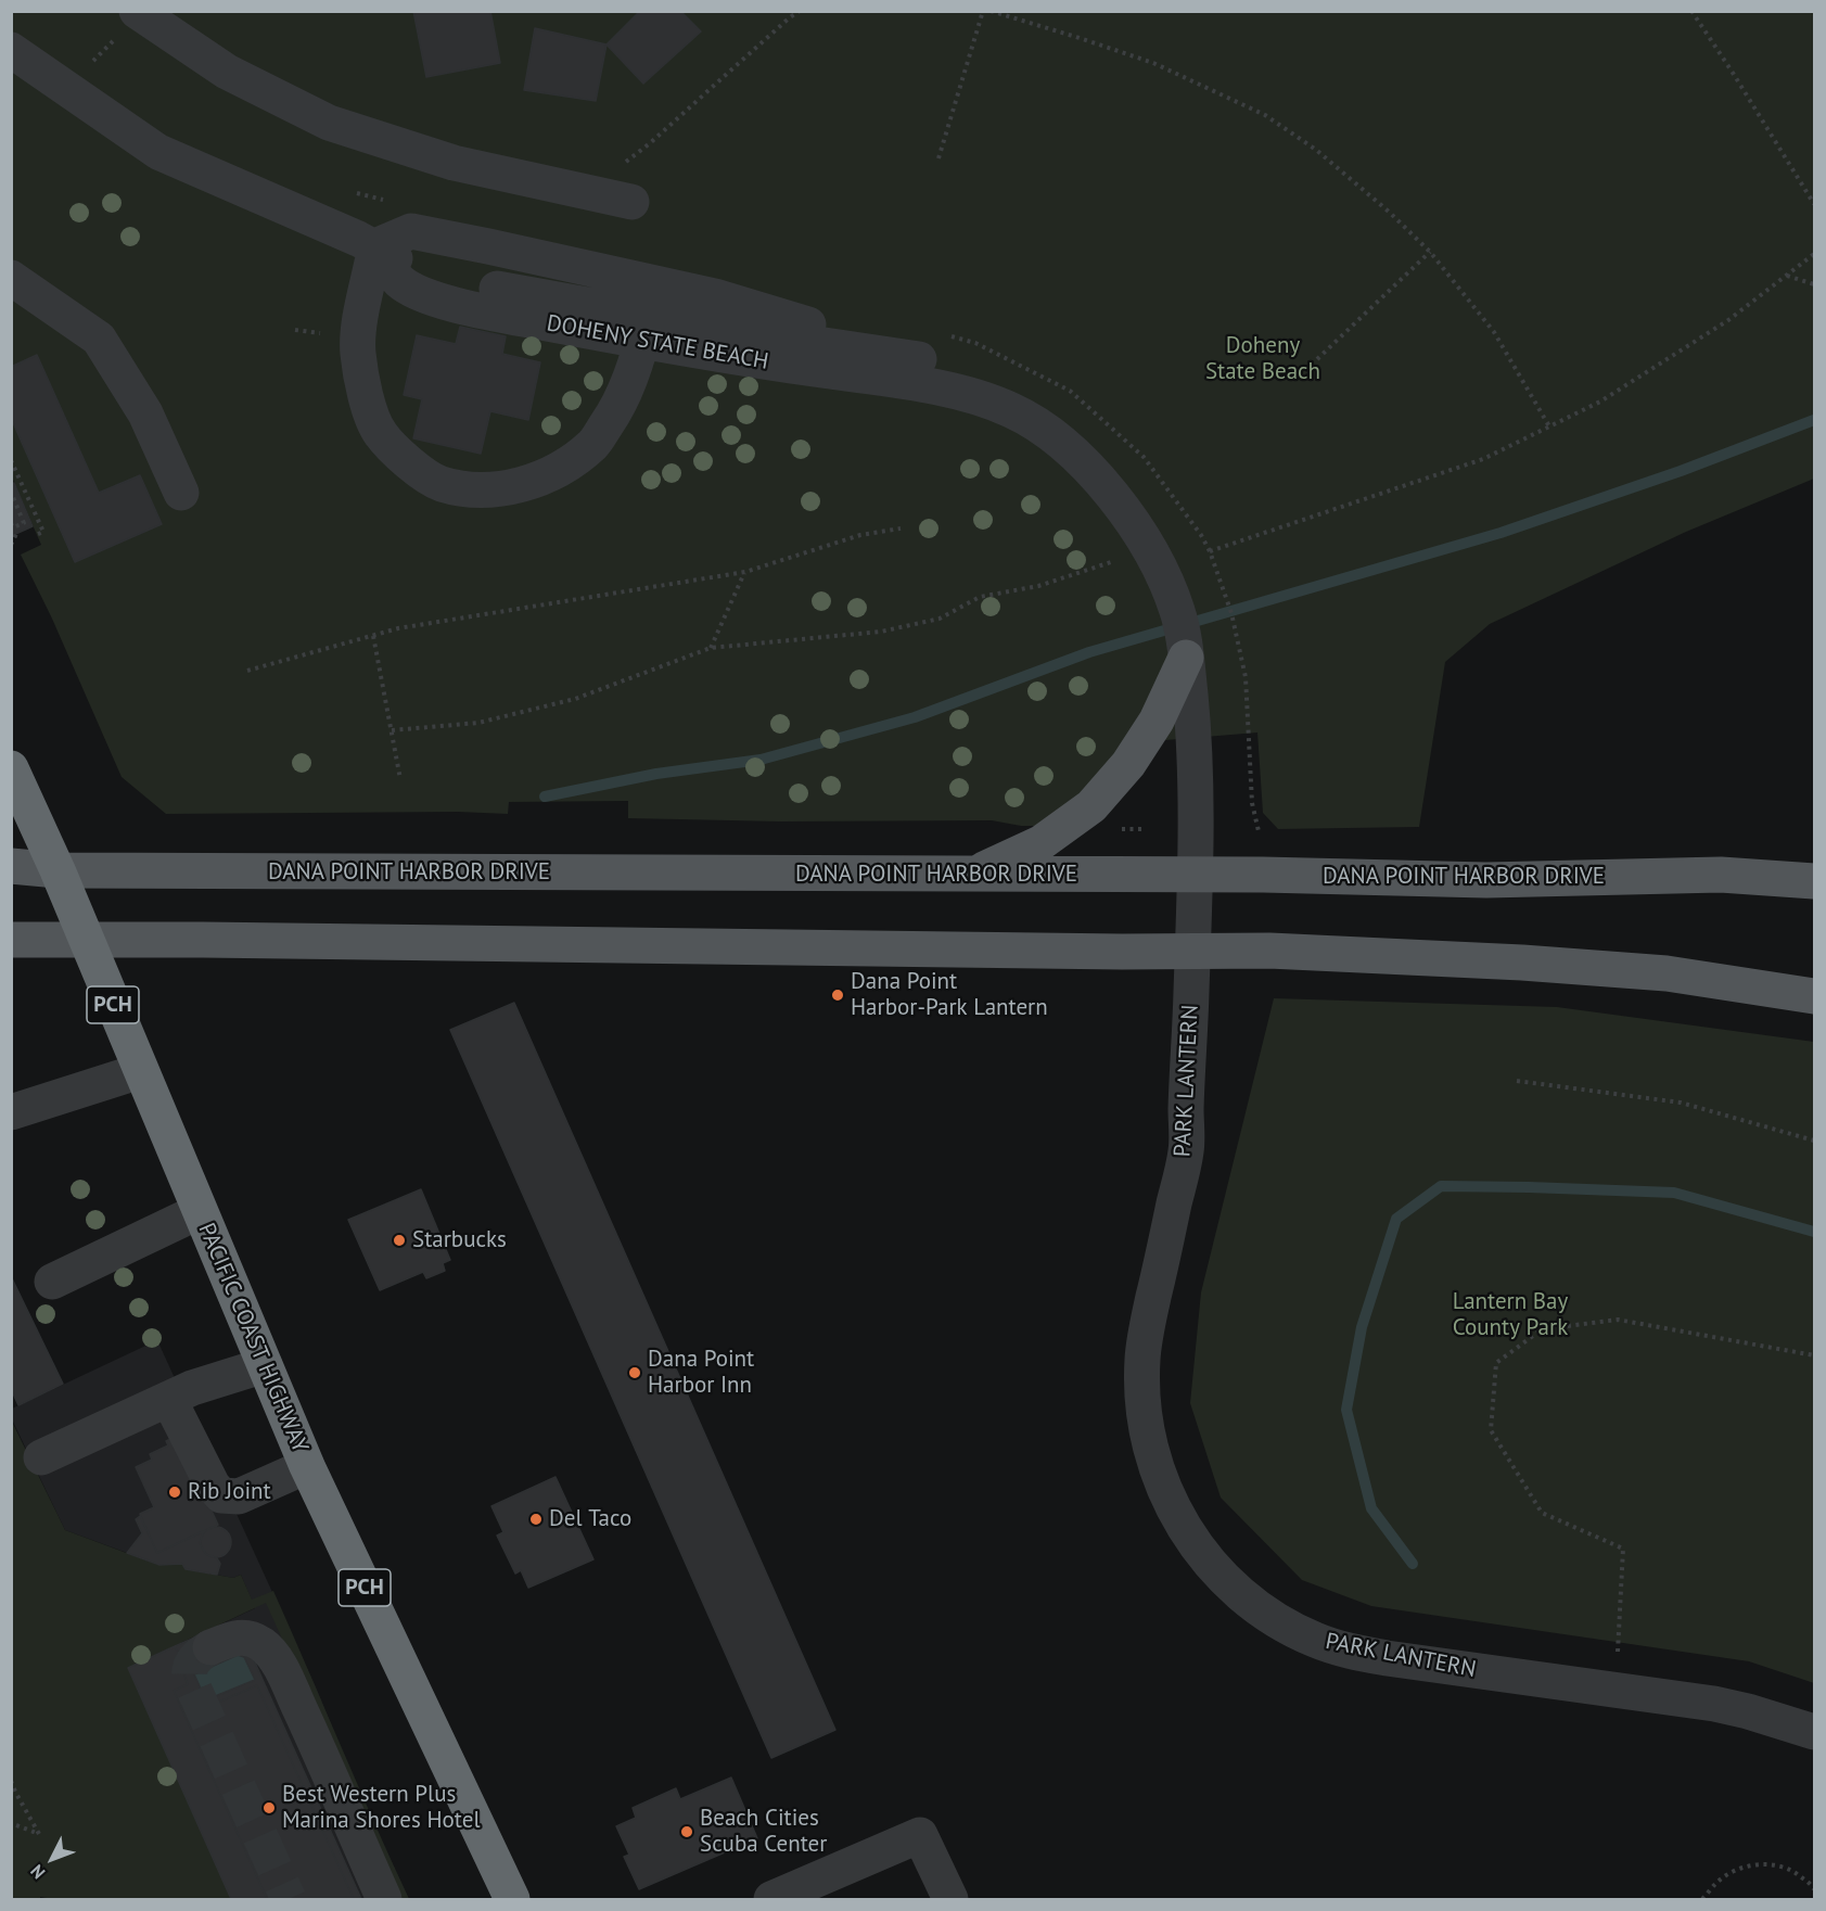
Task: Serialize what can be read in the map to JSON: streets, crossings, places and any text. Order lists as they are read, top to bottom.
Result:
{
  "streets": {
    "highway": ["PCH", "PACIFIC COAST HIGHWAY"],
    "main road": ["DANA POINT HARBOR DRIVE"],
    "street": ["DOHENY STATE BEACH", "PARK LANTERN"]
  },
  "crossings": [
    ["DOHENY STATE BEACH", "DANA POINT HARBOR DRIVE"],
    ["DOHENY STATE BEACH", "PARK LANTERN"],
    ["DANA POINT HARBOR DRIVE", "PARK LANTERN"],
    ["DANA POINT HARBOR DRIVE", "PACIFIC COAST HIGHWAY"]
  ],
  "parks": ["Doheny State Beach", "Lantern Bay County Park"],
  "places": [
    "Dana Point Harbor-Park Lantern",
    "Starbucks",
    "Dana Point Harbor Inn",
    "Rib Joint",
    "Del Taco",
    "Best Western Plus Marina Shores Hotel",
    "Beach Cities Scuba Center"
  ],
  "north": "bottom left"
}
